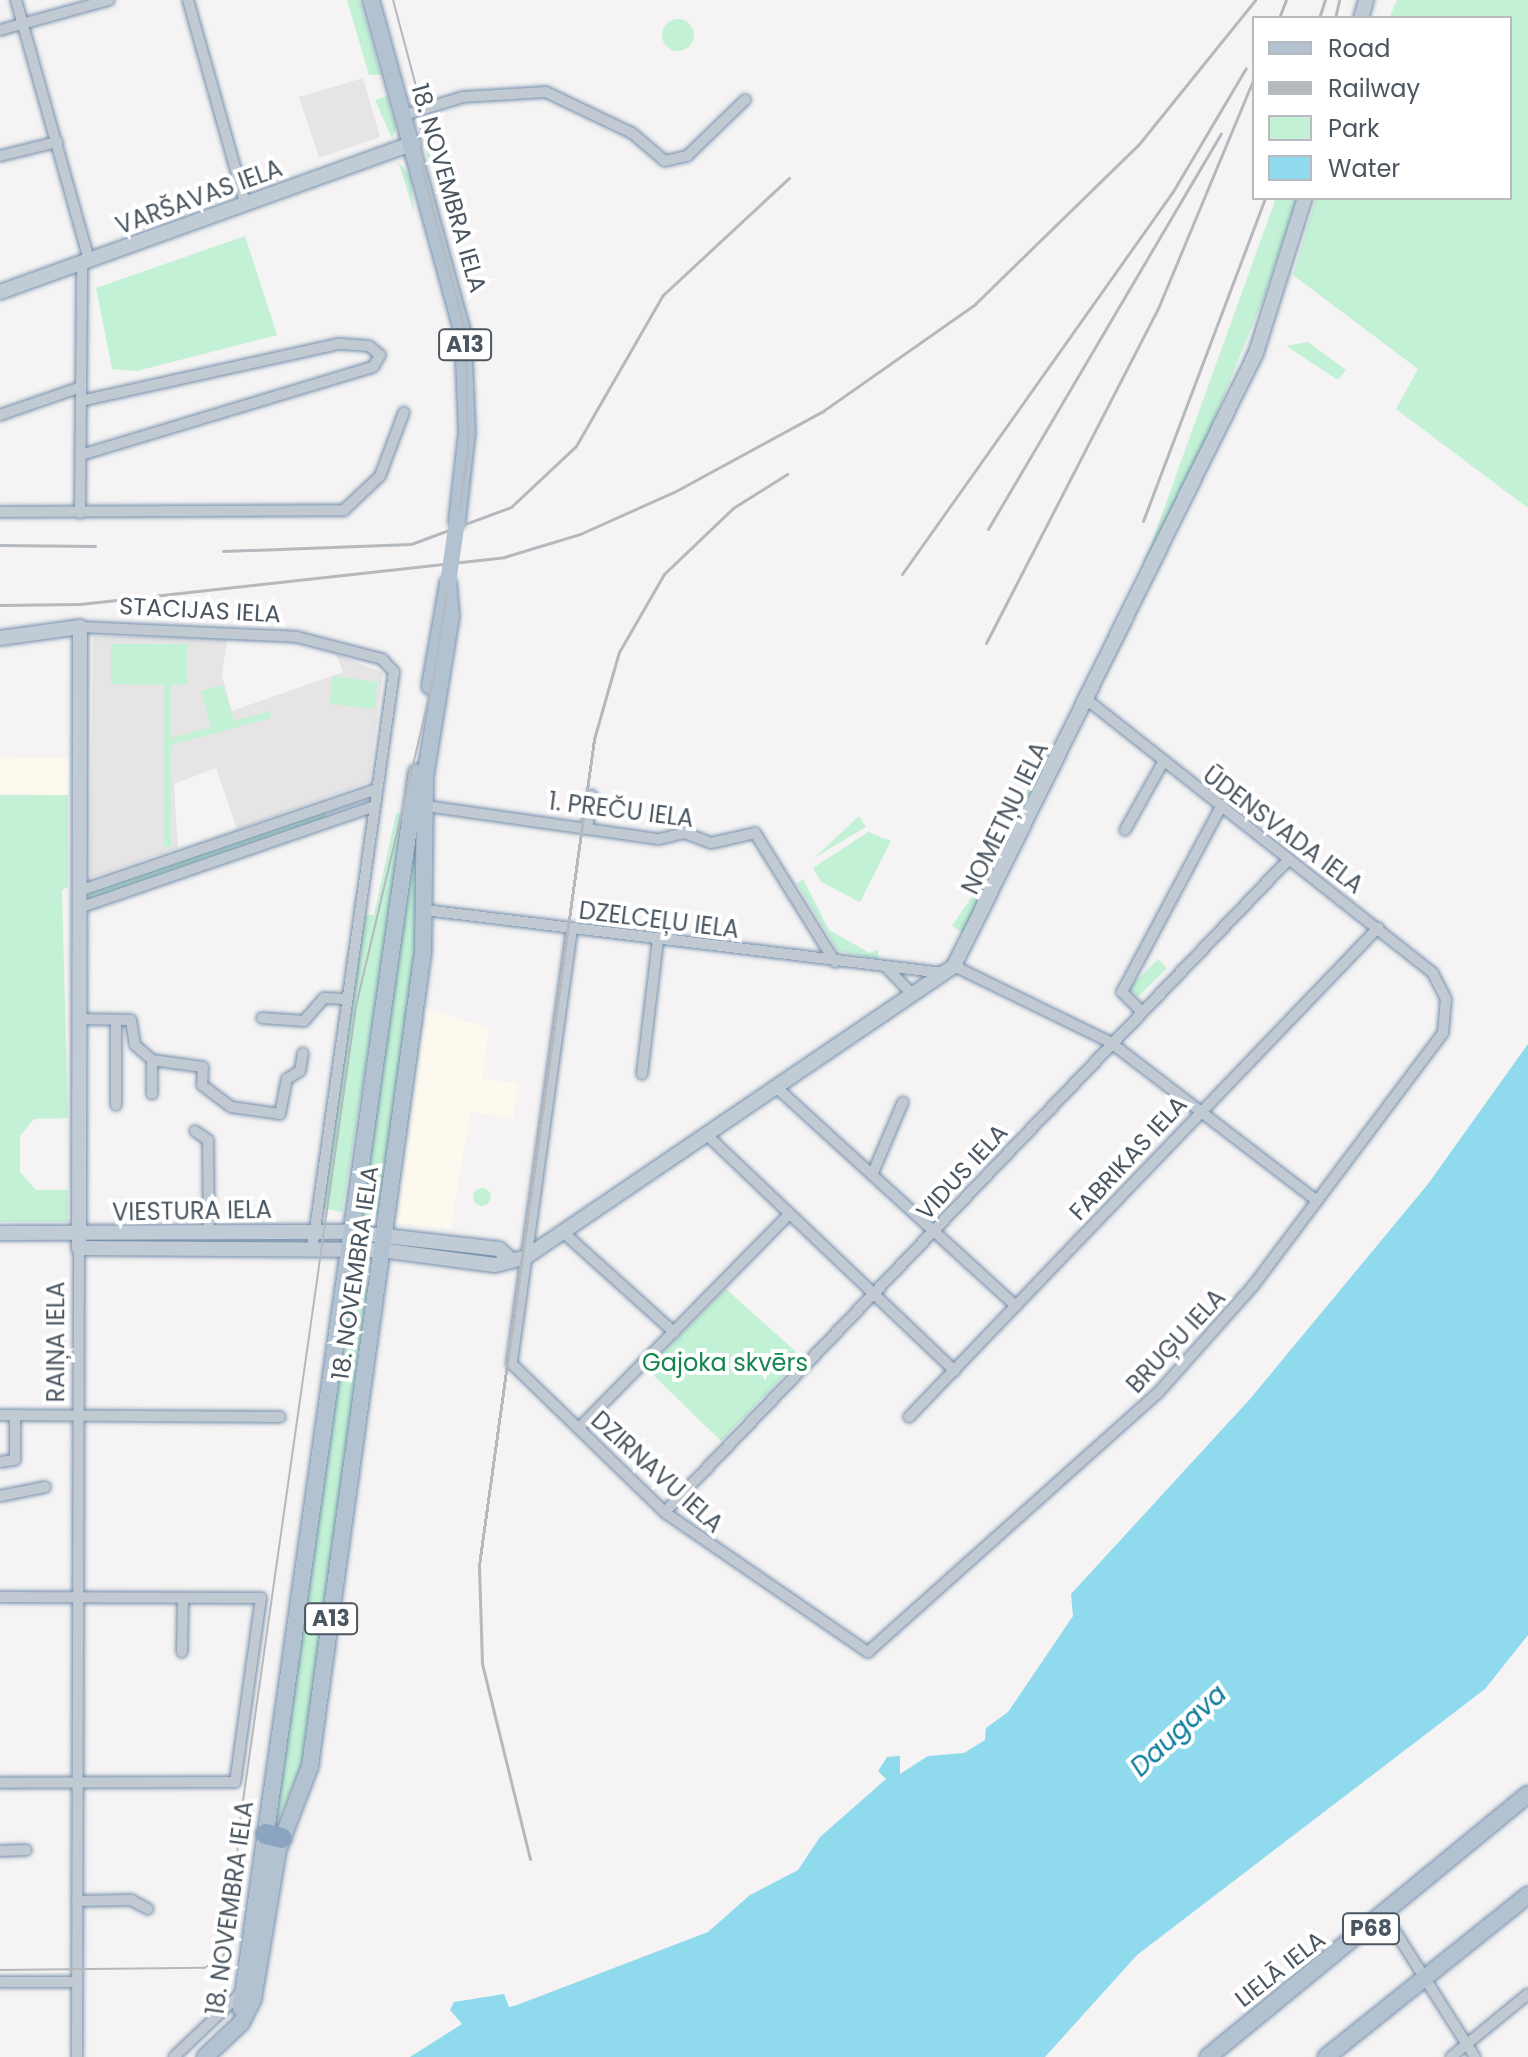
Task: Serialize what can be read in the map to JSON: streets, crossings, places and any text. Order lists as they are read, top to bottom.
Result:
{
  "streets": {
    "main road": [
      "18. NOVEMBRA IELA",
      "A13",
      "P68",
      "LIELĀ IELA"
    ],
    "street": [
      "VARŠAVAS IELA",
      "STACIJAS IELA",
      "1. PREČU IELA",
      "NOMETŅU IELA",
      "ŪDENSVADA IELA",
      "DZELCEĻU IELA",
      "FABRIKAS IELA",
      "VIDUS IELA",
      "VIESTURA IELA",
      "BRUĢU IELA",
      "RAIŅA IELA",
      "DZIRNAVU IELA"
    ]
  },
  "crossings": [
    ["18. NOVEMBRA IELA", "VARŠAVAS IELA"],
    ["18. NOVEMBRA IELA", "A13"],
    ["18. NOVEMBRA IELA", "STACIJAS IELA"],
    ["18. NOVEMBRA IELA", "1. PREČU IELA"],
    ["18. NOVEMBRA IELA", "DZELCEĻU IELA"],
    ["18. NOVEMBRA IELA", "VIESTURA IELA"],
    ["STACIJAS IELA", "RAIŅA IELA"],
    ["1. PREČU IELA", "DZELCEĻU IELA"],
    ["NOMETŅU IELA", "ŪDENSVADA IELA"],
    ["NOMETŅU IELA", "DZELCEĻU IELA"],
    ["ŪDENSVADA IELA", "FABRIKAS IELA"],
    ["ŪDENSVADA IELA", "VIDUS IELA"],
    ["ŪDENSVADA IELA", "BRUĢU IELA"],
    ["VIDUS IELA", "DZIRNAVU IELA"],
    ["VIESTURA IELA", "RAIŅA IELA"],
    ["BRUĢU IELA", "DZIRNAVU IELA"]
  ],
  "water": ["Daugava"],
  "parks": ["Gajoka skvērs"],
  "legend": [
    "Road",
    "Railway",
    "Park",
    "Water"
  ]
}
